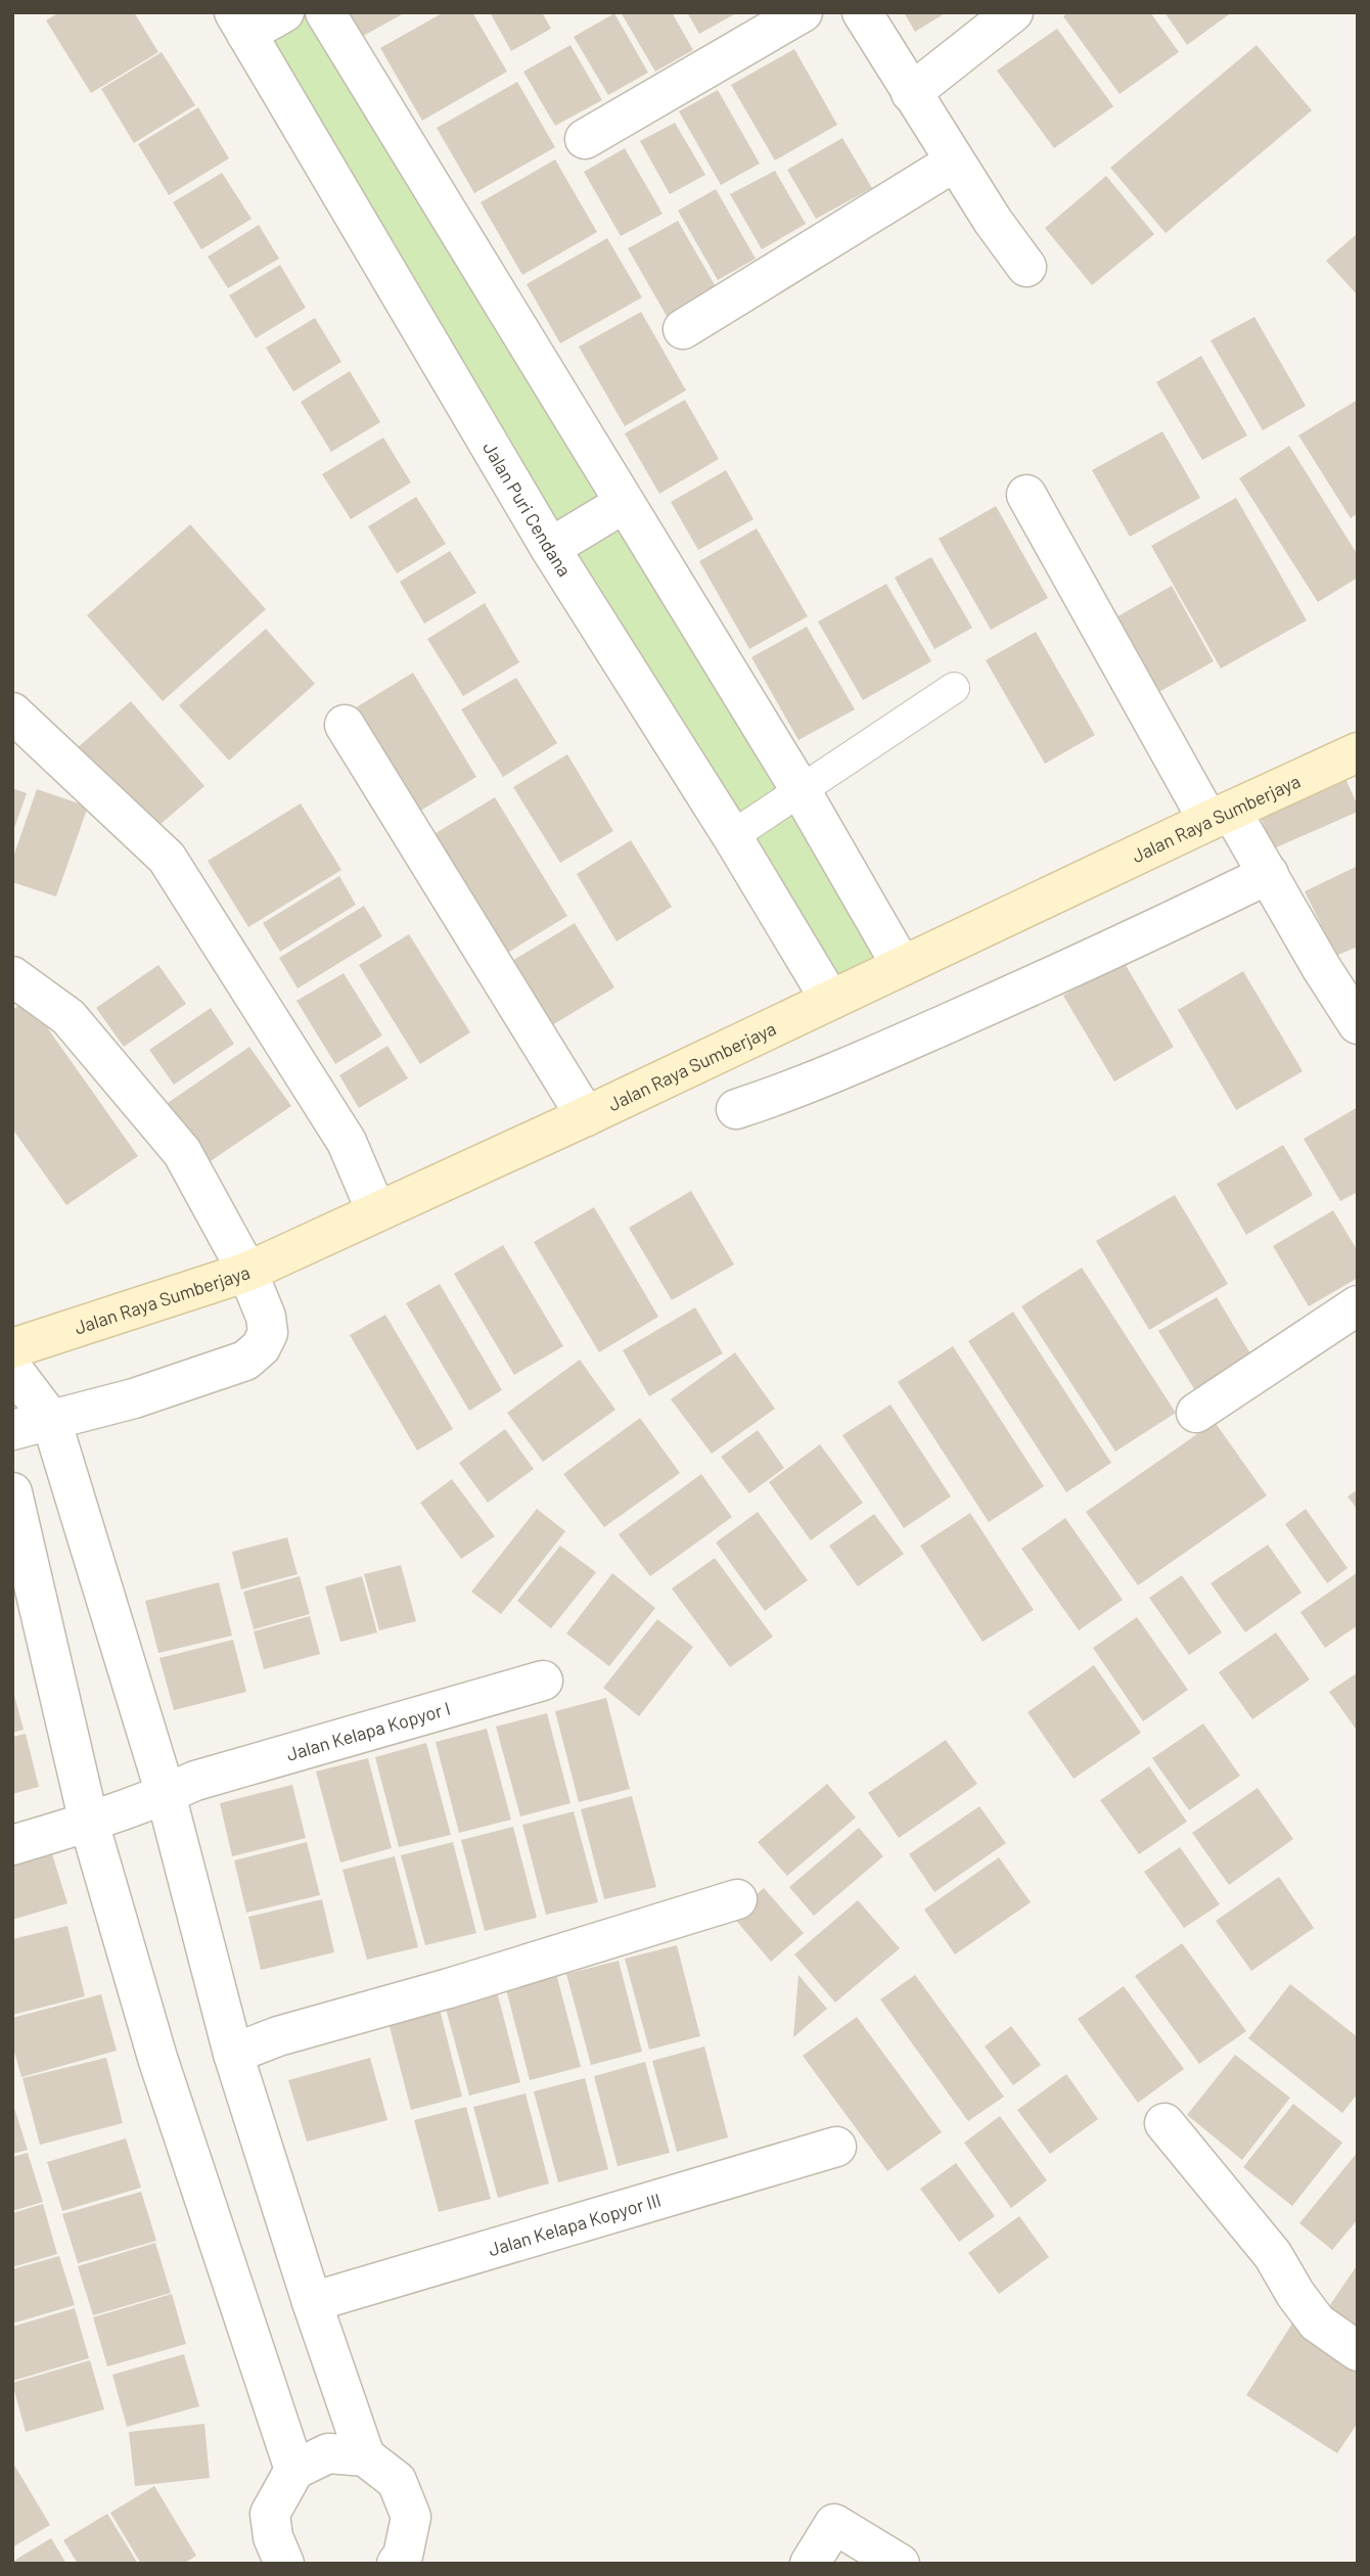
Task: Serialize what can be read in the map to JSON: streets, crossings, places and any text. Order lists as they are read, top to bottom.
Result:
{
  "streets": {
    "street": [
      "Jalan Puri Cendana",
      "Jalan Raya Sumberjaya",
      "Jalan Kelapa Kopyor I",
      "Jalan Kelapa Kopyor III"
    ]
  },
  "crossings": [
    ["Jalan Puri Cendana", "Jalan Raya Sumberjaya"]
  ]
}
